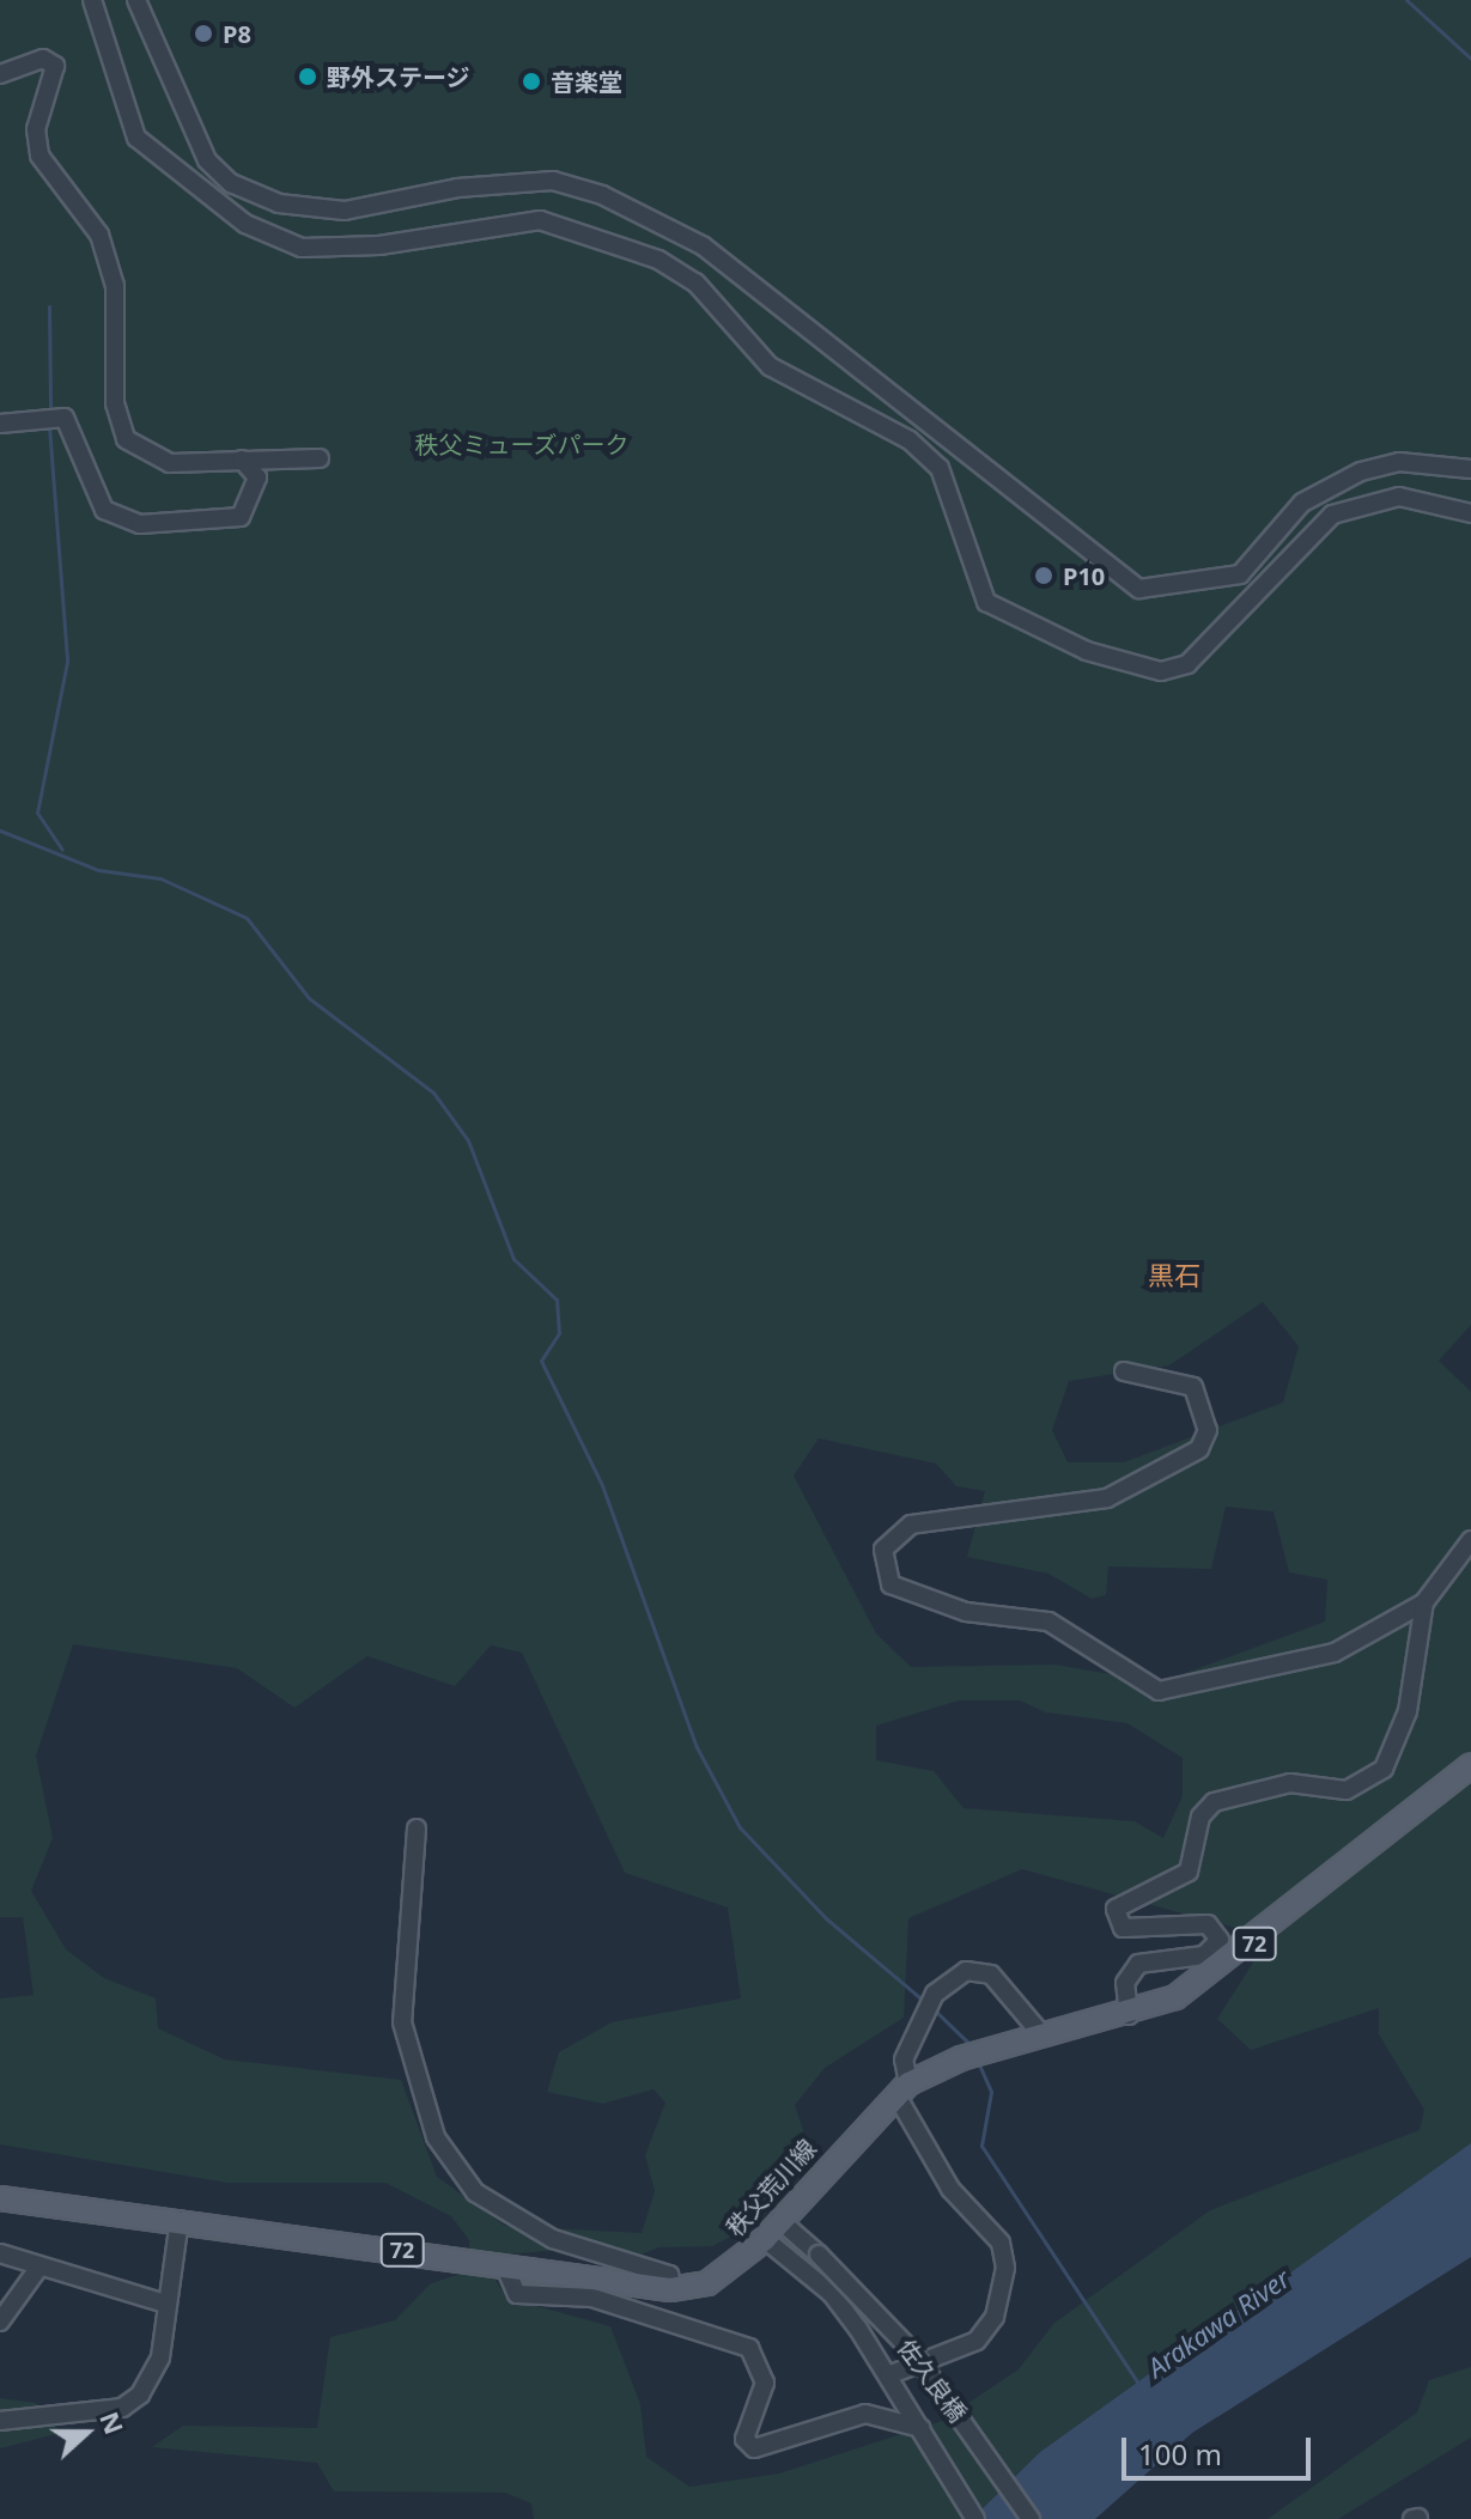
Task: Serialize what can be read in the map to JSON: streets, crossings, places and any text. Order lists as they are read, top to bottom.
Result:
{
  "streets": {
    "main road": ["72", "秩父荒川線"],
    "street": ["佐久良橋"]
  },
  "crossings": [
    ["秩父荒川線", "佐久良橋"]
  ],
  "districts": ["黒石"],
  "water": ["Arakawa River"],
  "parks": ["秩父ミューズパーク"],
  "places": [
    "P8",
    "野外ステージ",
    "音楽堂",
    "P10"
  ],
  "scale_bar": "100 m",
  "north": "right"
}
